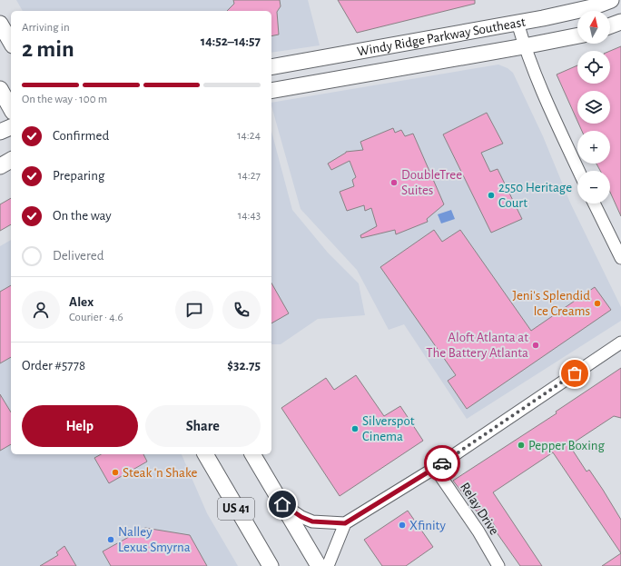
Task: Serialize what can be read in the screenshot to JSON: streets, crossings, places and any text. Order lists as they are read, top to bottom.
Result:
{
  "streets": {
    "main road": ["Windy Ridge Parkway Southeast", "US 41"],
    "street": ["Relay Drive"]
  },
  "places": [
    "DoubleTree Suites",
    "2550 Heritage Court",
    "Jeni's Splendid Ice Creams",
    "Aloft Atlanta at The Battery Atlanta",
    "Silverspot Cinema",
    "Pepper Boxing",
    "Steak 'n Shake",
    "Xfinity",
    "Nalley Lexus Smyrna"
  ],
  "north": "top",
  "page": {
    "map_buttons": ["+", "−"],
    "heading": ["2 min", "Arriving in", "14:52–14:57"],
    "panel": [
      "Alex",
      "Courier · 4.6",
      "Order #5778",
      "$32.75"
    ],
    "bar": "On the way · 100 m",
    "list": [
      ["Confirmed", "14:24"],
      ["Preparing", "14:27"],
      ["On the way", "14:43"],
      "Delivered"
    ],
    "buttons": ["Help", "Share"]
  }
}
